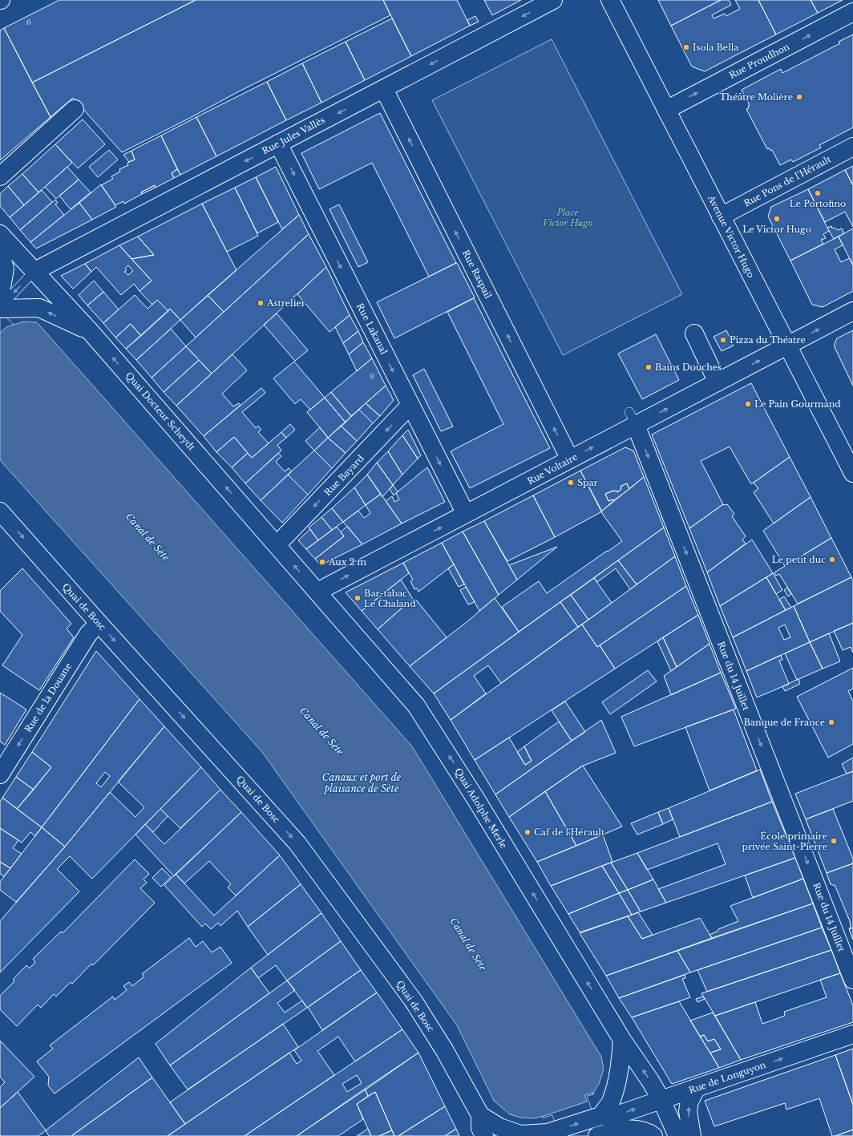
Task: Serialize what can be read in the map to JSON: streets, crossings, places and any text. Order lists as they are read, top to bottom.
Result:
{
  "streets": {
    "street": [
      "Rue Proudhon",
      "Rue Jules Vallès",
      "Rue Pons de l'Hérault",
      "Avenue Victor Hugo",
      "Rue Raspail",
      "Rue Lakanal",
      "Quai Docteur Scheydt",
      "Rue Voltaire",
      "Rue Bayard",
      "Quai de Bosc",
      "Rue du 14 Juillet",
      "Rue de la Douane",
      "Quai Adolphe Merle",
      "Rue de Longuyon"
    ]
  },
  "crossings": [
    ["Rue Proudhon", "Avenue Victor Hugo"],
    ["Rue Jules Vallès", "Rue Raspail"],
    ["Rue Jules Vallès", "Rue Lakanal"],
    ["Rue Jules Vallès", "Quai Docteur Scheydt"],
    ["Rue Pons de l'Hérault", "Avenue Victor Hugo"],
    ["Avenue Victor Hugo", "Rue Voltaire"],
    ["Rue Raspail", "Rue Voltaire"],
    ["Rue Lakanal", "Rue Voltaire"],
    ["Rue Lakanal", "Rue Bayard"],
    ["Quai Docteur Scheydt", "Rue Voltaire"],
    ["Quai Docteur Scheydt", "Rue Bayard"],
    ["Quai Docteur Scheydt", "Quai Adolphe Merle"],
    ["Rue Voltaire", "Rue du 14 Juillet"],
    ["Rue Voltaire", "Quai Adolphe Merle"],
    ["Quai de Bosc", "Rue de la Douane"],
    ["Quai de Bosc", "Rue de Longuyon"],
    ["Quai Adolphe Merle", "Rue de Longuyon"]
  ],
  "one_way": [
    "Rue Proudhon",
    "Rue Jules Vallès",
    "Rue Raspail",
    "Rue Lakanal",
    "Quai Docteur Scheydt",
    "Rue Voltaire",
    "Rue Bayard",
    "Quai de Bosc",
    "Rue du 14 Juillet",
    "Rue de la Douane",
    "Quai Adolphe Merle",
    "Rue de Longuyon"
  ],
  "water": ["Canal de Sète", "Canaux et port de plaisance de Sète"],
  "parks": ["Place Victor Hugo"],
  "places": [
    "Isola Bella",
    "Théâtre Molière",
    "Le Portofino",
    "Le Victor Hugo",
    "Astrelier",
    "Pizza du Théatre",
    "Bains Douches",
    "Le Pain Gourmand",
    "Spar",
    "Le petit duc",
    "Aux 2 m",
    "Bar-tabac Le Chaland",
    "Banque de France",
    "Caf de l'Hérault",
    "École primaire privée Saint-Pierre"
  ],
  "house_numbers": ["6", "9"]
}
